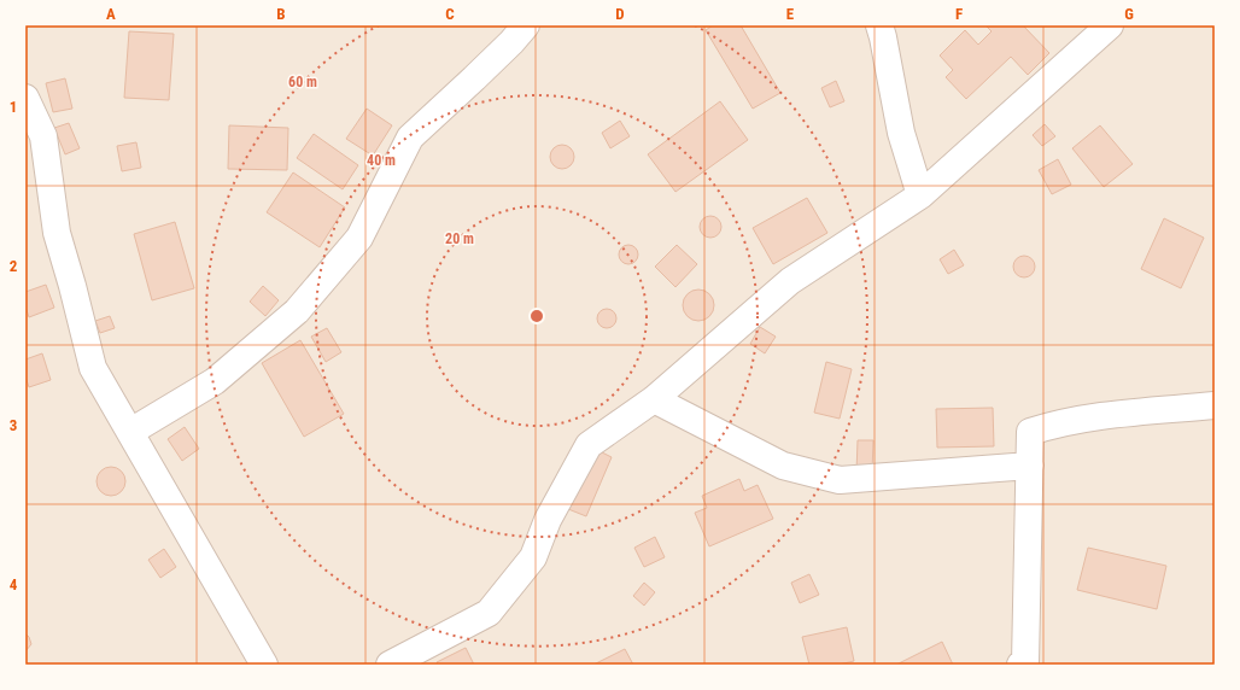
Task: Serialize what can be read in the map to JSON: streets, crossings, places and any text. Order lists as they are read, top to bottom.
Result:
{
  "grid": {
    "columns": [
      "A",
      "B",
      "C",
      "D",
      "E",
      "F",
      "G"
    ],
    "rows": [
      "1",
      "2",
      "3",
      "4"
    ]
  },
  "rings": ["60 m", "40 m", "20 m"]
}
